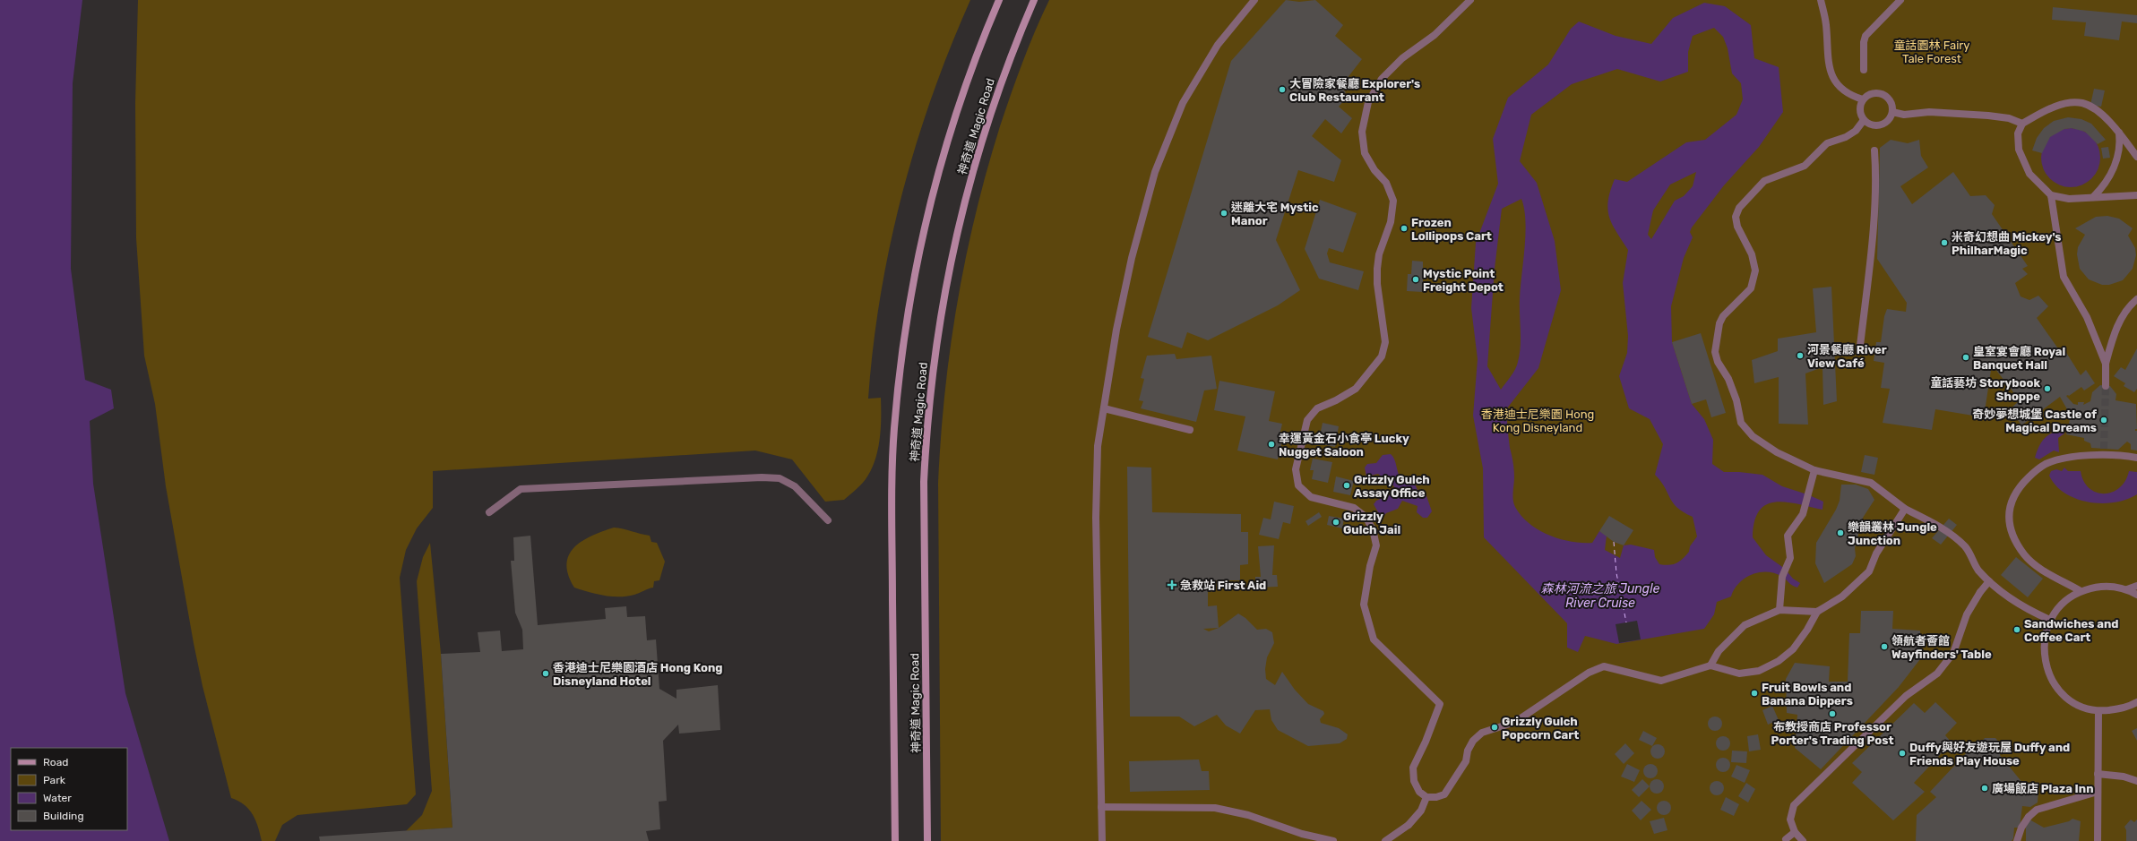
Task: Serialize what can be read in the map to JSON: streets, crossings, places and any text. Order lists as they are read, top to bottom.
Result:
{
  "streets": {
    "street": ["神奇道 Magic Road"]
  },
  "water": ["森林河流之旅 Jungle River Cruise"],
  "parks": ["童話園林 Fairy Tale Forest", "香港迪士尼樂園 Hong Kong Disneyland"],
  "places": {
    "other": [
      "大冒險家餐廳 Explorer's Club Restaurant",
      "迷離大宅 Mystic Manor",
      "Frozen Lollipops Cart",
      "米奇幻想曲 Mickey's PhilharMagic",
      "Mystic Point Freight Depot",
      "河景餐廳 River View Café",
      "皇室宴會廳 Royal Banquet Hall",
      "童話藝坊 Storybook Shoppe",
      "奇妙夢想城堡 Castle of Magical Dreams",
      "幸運黃金石小食亭 Lucky Nugget Saloon",
      "Grizzly Gulch Assay Office",
      "Grizzly Gulch Jail",
      "樂韻叢林 Jungle Junction",
      "Sandwiches and Coffee Cart",
      "領航者薈館 Wayfinders' Table",
      "香港迪士尼樂園酒店 Hong Kong Disneyland Hotel",
      "Fruit Bowls and Banana Dippers",
      "布教授商店 Professor Porter's Trading Post",
      "Grizzly Gulch Popcorn Cart",
      "Duffy與好友遊玩屋 Duffy and Friends Play House",
      "廣場飯店 Plaza Inn"
    ],
    "health": ["急救站 First Aid"]
  },
  "legend": [
    "Road",
    "Park",
    "Water",
    "Building"
  ]
}
